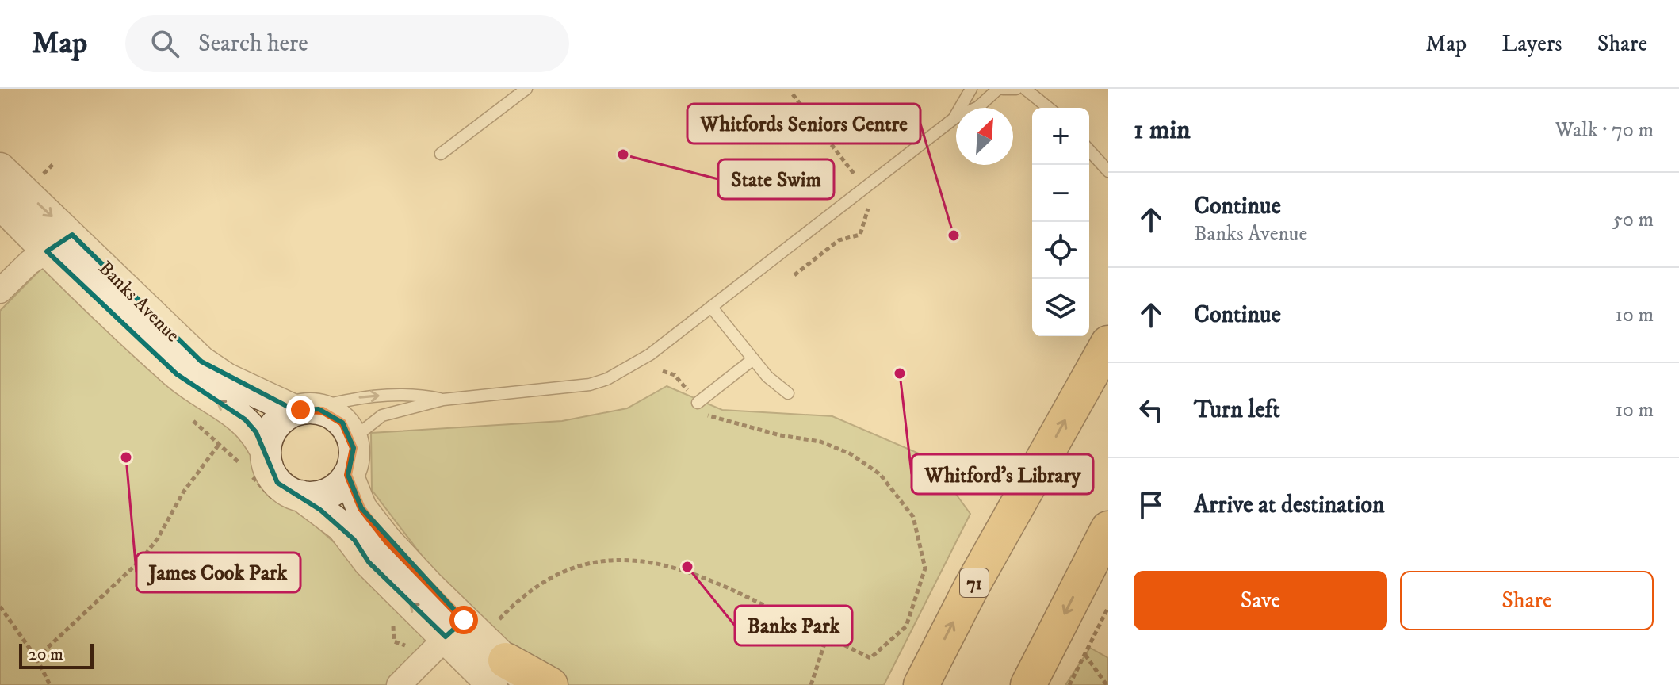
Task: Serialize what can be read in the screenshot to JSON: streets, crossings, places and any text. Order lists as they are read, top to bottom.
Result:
{
  "streets": {
    "highway": ["71"],
    "street": ["Banks Avenue"]
  },
  "places": [
    "State Swim",
    "Whitfords Seniors Centre",
    "Whitford's Library",
    "James Cook Park",
    "Banks Park"
  ],
  "scale_bar": "20 m",
  "north": "top right",
  "page": {
    "header": "Map",
    "search": "Search here",
    "nav": ["Map", "Layers", "Share"],
    "heading": ["1 min", "Walk · 70 m"],
    "map_buttons": ["+", "−"],
    "list": [
      ["Continue", "Banks Avenue", "50 m"],
      ["Continue", "10 m"],
      ["Turn left", "10 m"],
      "Arrive at destination"
    ],
    "buttons": ["Save", "Share"],
    "scale": "20 m"
  }
}
